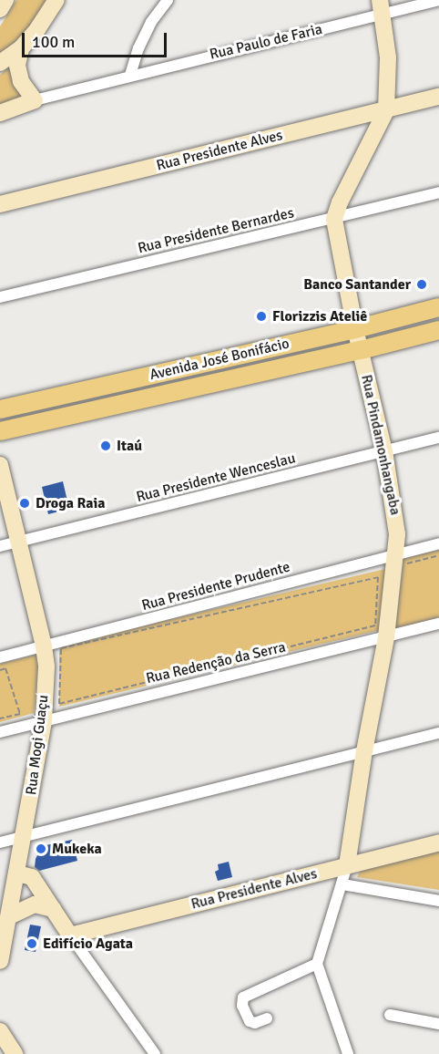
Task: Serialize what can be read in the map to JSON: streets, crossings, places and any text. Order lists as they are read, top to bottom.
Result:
{
  "streets": {
    "main road": ["Avenida José Bonifácio"],
    "street": [
      "Rua Paulo de Faria",
      "Rua Presidente Alves",
      "Rua Presidente Bernardes",
      "Rua Pindamonhangaba",
      "Rua Presidente Wenceslau",
      "Rua Presidente Prudente",
      "Rua Redenção da Serra",
      "Rua Mogi Guaçu"
    ]
  },
  "crossings": [
    ["Rua Presidente Alves", "Rua Pindamonhangaba"],
    ["Rua Presidente Bernardes", "Rua Pindamonhangaba"],
    ["Avenida José Bonifácio", "Rua Pindamonhangaba"],
    ["Rua Pindamonhangaba", "Rua Presidente Wenceslau"],
    ["Rua Pindamonhangaba", "Rua Presidente Prudente"],
    ["Rua Pindamonhangaba", "Rua Redenção da Serra"],
    ["Rua Presidente Wenceslau", "Rua Mogi Guaçu"],
    ["Rua Presidente Prudente", "Rua Mogi Guaçu"],
    ["Rua Redenção da Serra", "Rua Mogi Guaçu"]
  ],
  "places": [
    "Banco Santander",
    "Florizzis Ateliê",
    "Itaú",
    "Droga Raia",
    "Mukeka",
    "Edifício Agata"
  ],
  "scale_bar": "100 m"
}
